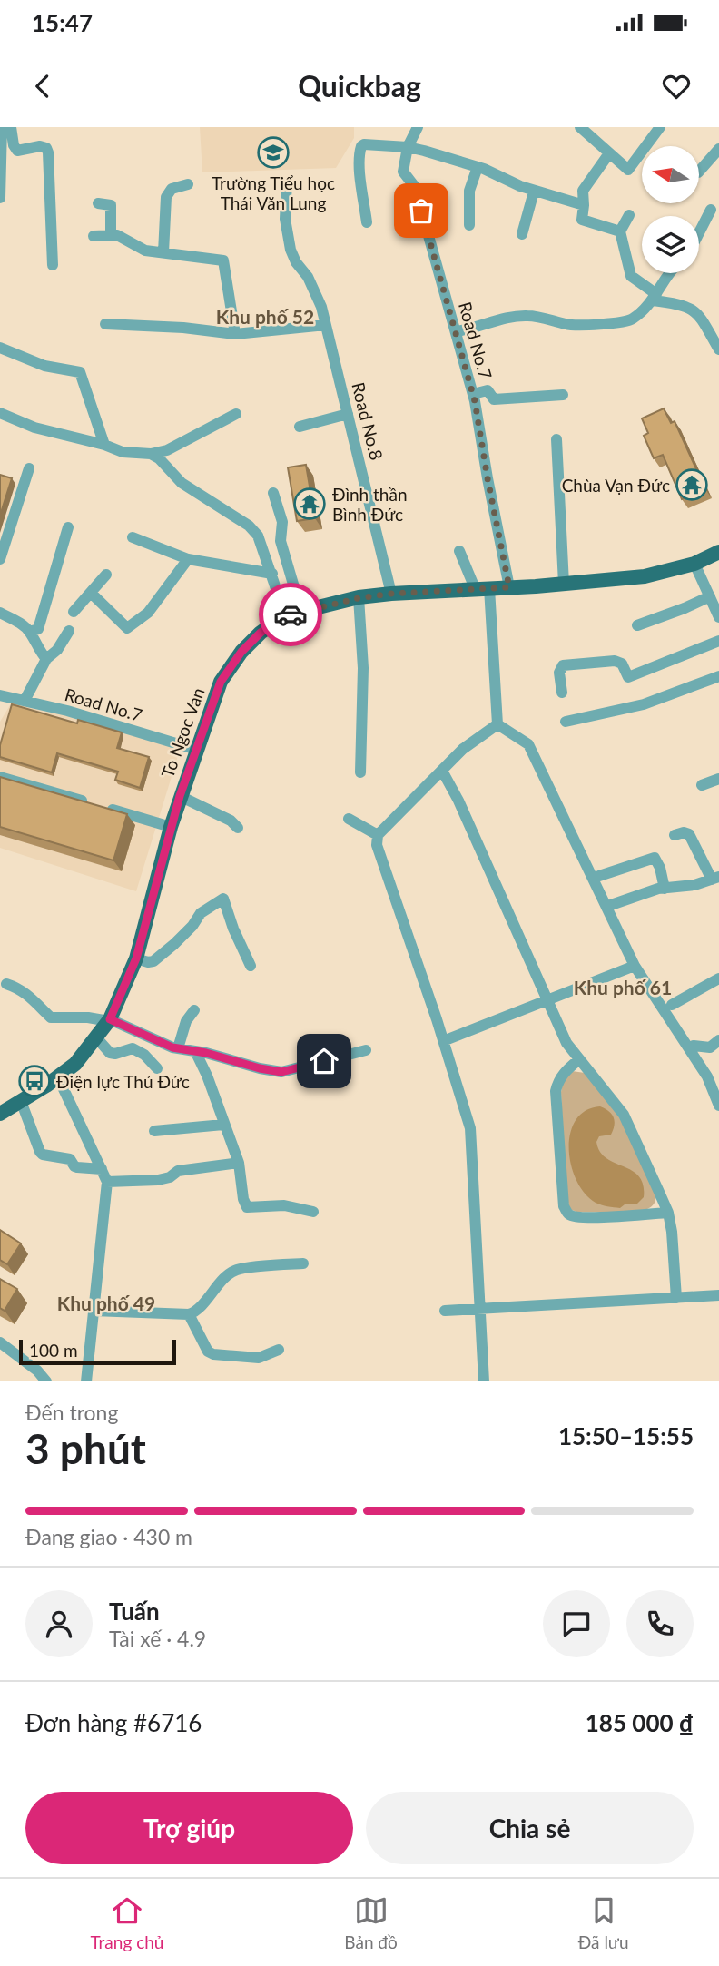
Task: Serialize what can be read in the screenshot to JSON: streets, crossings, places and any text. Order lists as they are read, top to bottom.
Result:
{
  "streets": {
    "main road": ["To Ngoc Van"],
    "street": ["Road No.7", "Road No.8"]
  },
  "crossings": [
    ["Road No.7", "To Ngoc Van"],
    ["Road No.8", "To Ngoc Van"]
  ],
  "districts": ["Khu phố 52", "Khu phố 61", "Khu phố 49"],
  "places": {
    "school or university": ["Trường Tiểu học Thái Văn Lung"],
    "temple": ["Chùa Vạn Đức", "Đình thần Bình Đức"],
    "bus stop": ["Điện lực Thủ Đức"]
  },
  "scale_bar": "100 m",
  "north": "left",
  "page": {
    "status": "15:47",
    "header": "Quickbag",
    "scale": "100 m",
    "heading": ["3 phút", "Đến trong", "15:50–15:55"],
    "panel": [
      "Tuấn",
      "Tài xế · 4.9",
      "Đơn hàng #6716",
      "185 000 ₫"
    ],
    "bar": "Đang giao · 430 m",
    "buttons": ["Trợ giúp", "Chia sẻ"],
    "tabs": ["Trang chủ", "Bản đồ", "Đã lưu"]
  }
}
